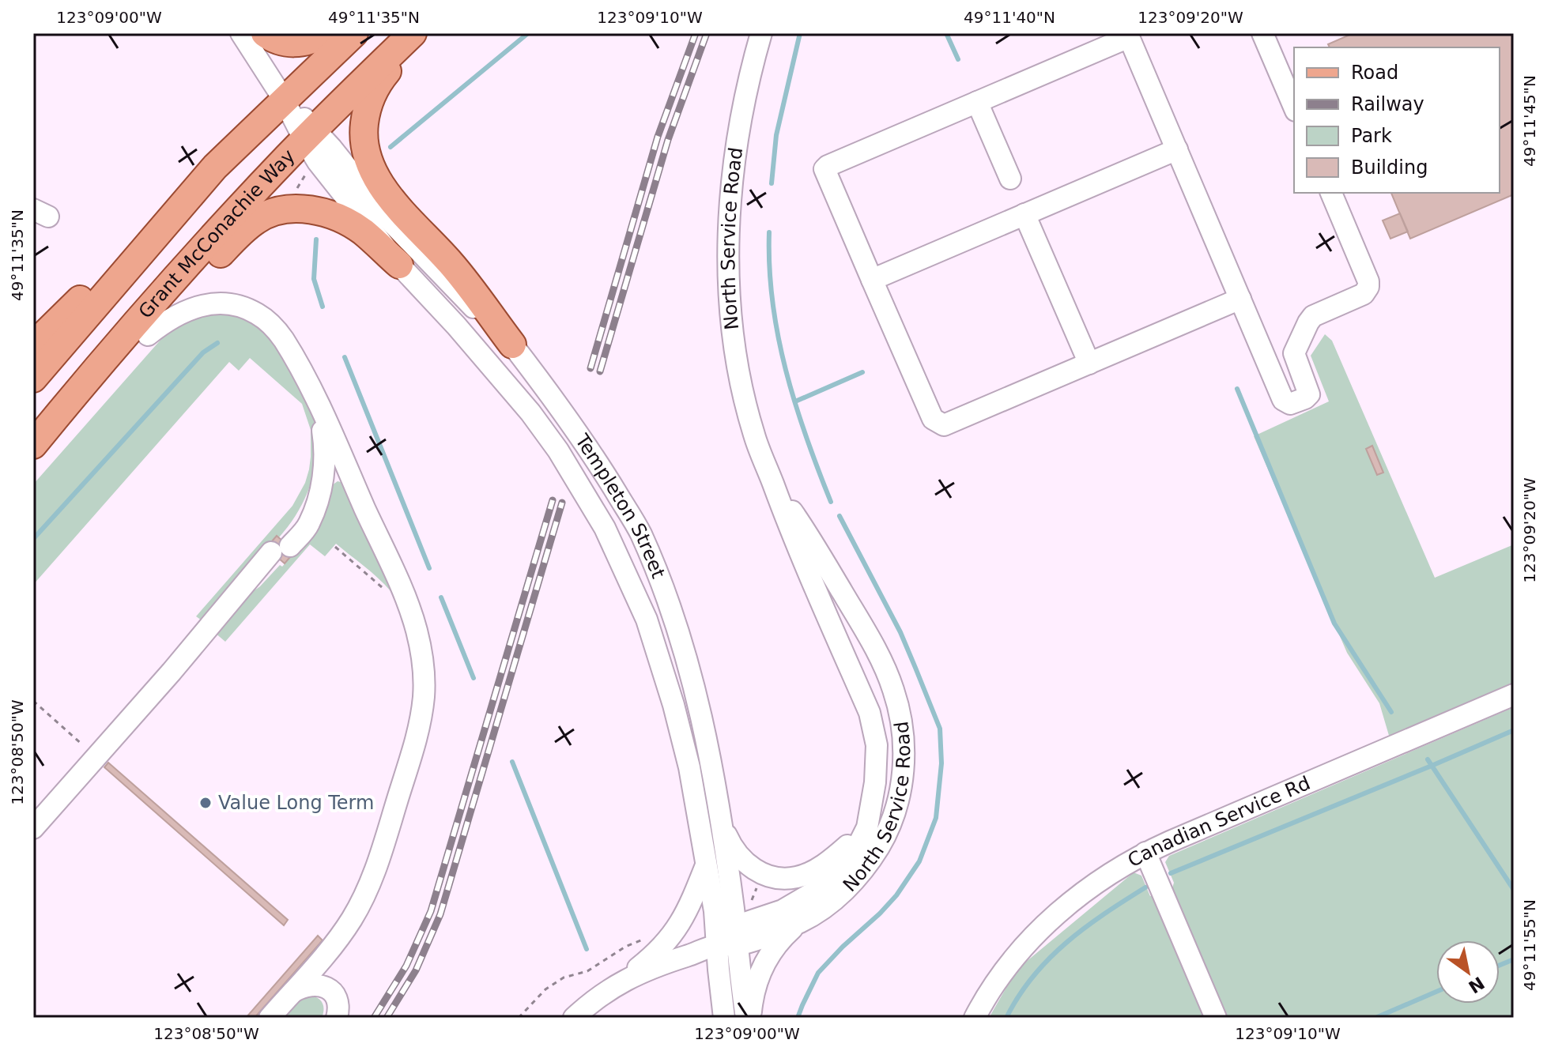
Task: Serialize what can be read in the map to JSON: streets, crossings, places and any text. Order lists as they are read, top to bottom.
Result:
{
  "streets": {
    "main road": ["Grant McConachie Way"],
    "street": ["North Service Road", "Templeton Street", "Canadian Service Rd"]
  },
  "crossings": [
    ["Grant McConachie Way", "Templeton Street"],
    ["North Service Road", "Templeton Street"]
  ],
  "places": ["Value Long Term"],
  "legend": [
    "Road",
    "Railway",
    "Park",
    "Building"
  ],
  "north": "bottom right",
  "coordinates": [
    "123°09'00\"W",
    "49°11'35\"N",
    "123°09'10\"W",
    "49°11'40\"N",
    "123°09'20\"W",
    "49°11'45\"N",
    "123°08'50\"W",
    "49°11'55\"N"
  ]
}
